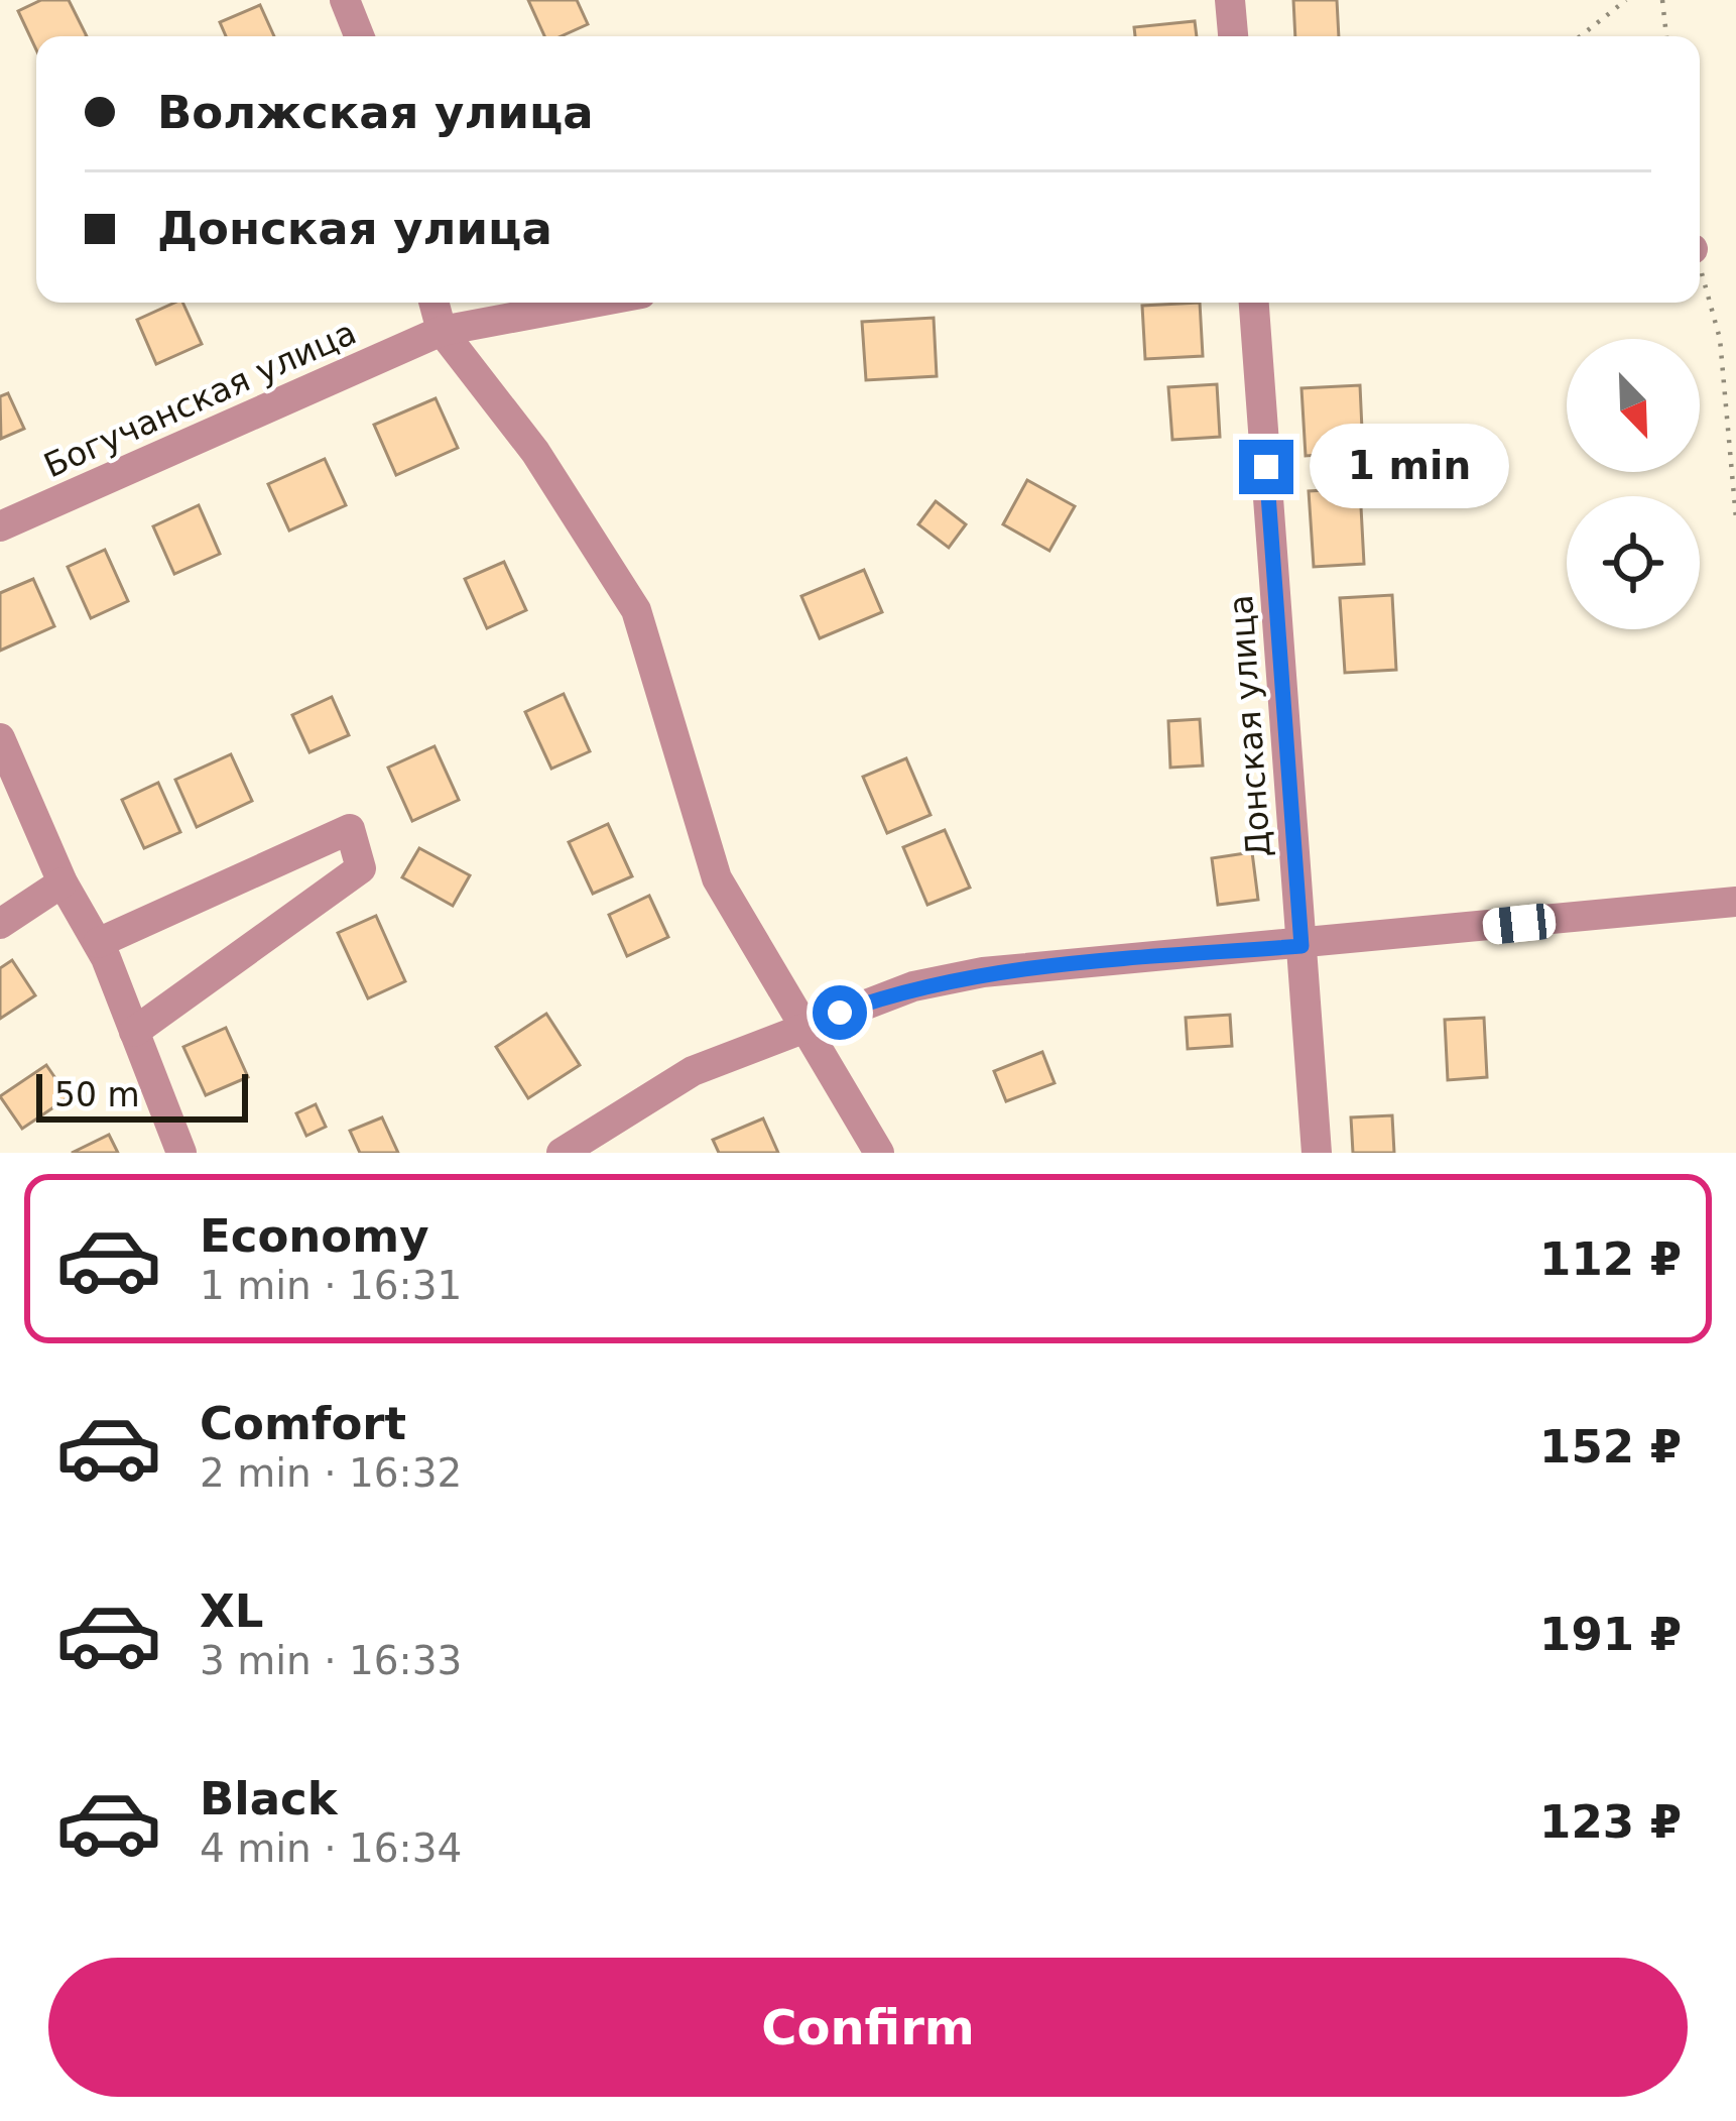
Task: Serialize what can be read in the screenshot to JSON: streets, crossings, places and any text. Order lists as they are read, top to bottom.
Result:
{
  "streets": {
    "street": ["Богучанская улица", "Донская улица"]
  },
  "scale_bar": "50 m",
  "north": "bottom right",
  "page": {
    "banner": ["Волжская улица", "Донская улица"],
    "bubble": "1 min",
    "scale": "50 m",
    "list": [
      {
        "name": "Economy",
        "note": "1 min · 16:31",
        "value": "112 ₽"
      },
      {
        "name": "Comfort",
        "note": "2 min · 16:32",
        "value": "152 ₽"
      },
      {
        "name": "XL",
        "note": "3 min · 16:33",
        "value": "191 ₽"
      },
      {
        "name": "Black",
        "note": "4 min · 16:34",
        "value": "123 ₽"
      }
    ],
    "buttons": "Confirm"
  }
}
